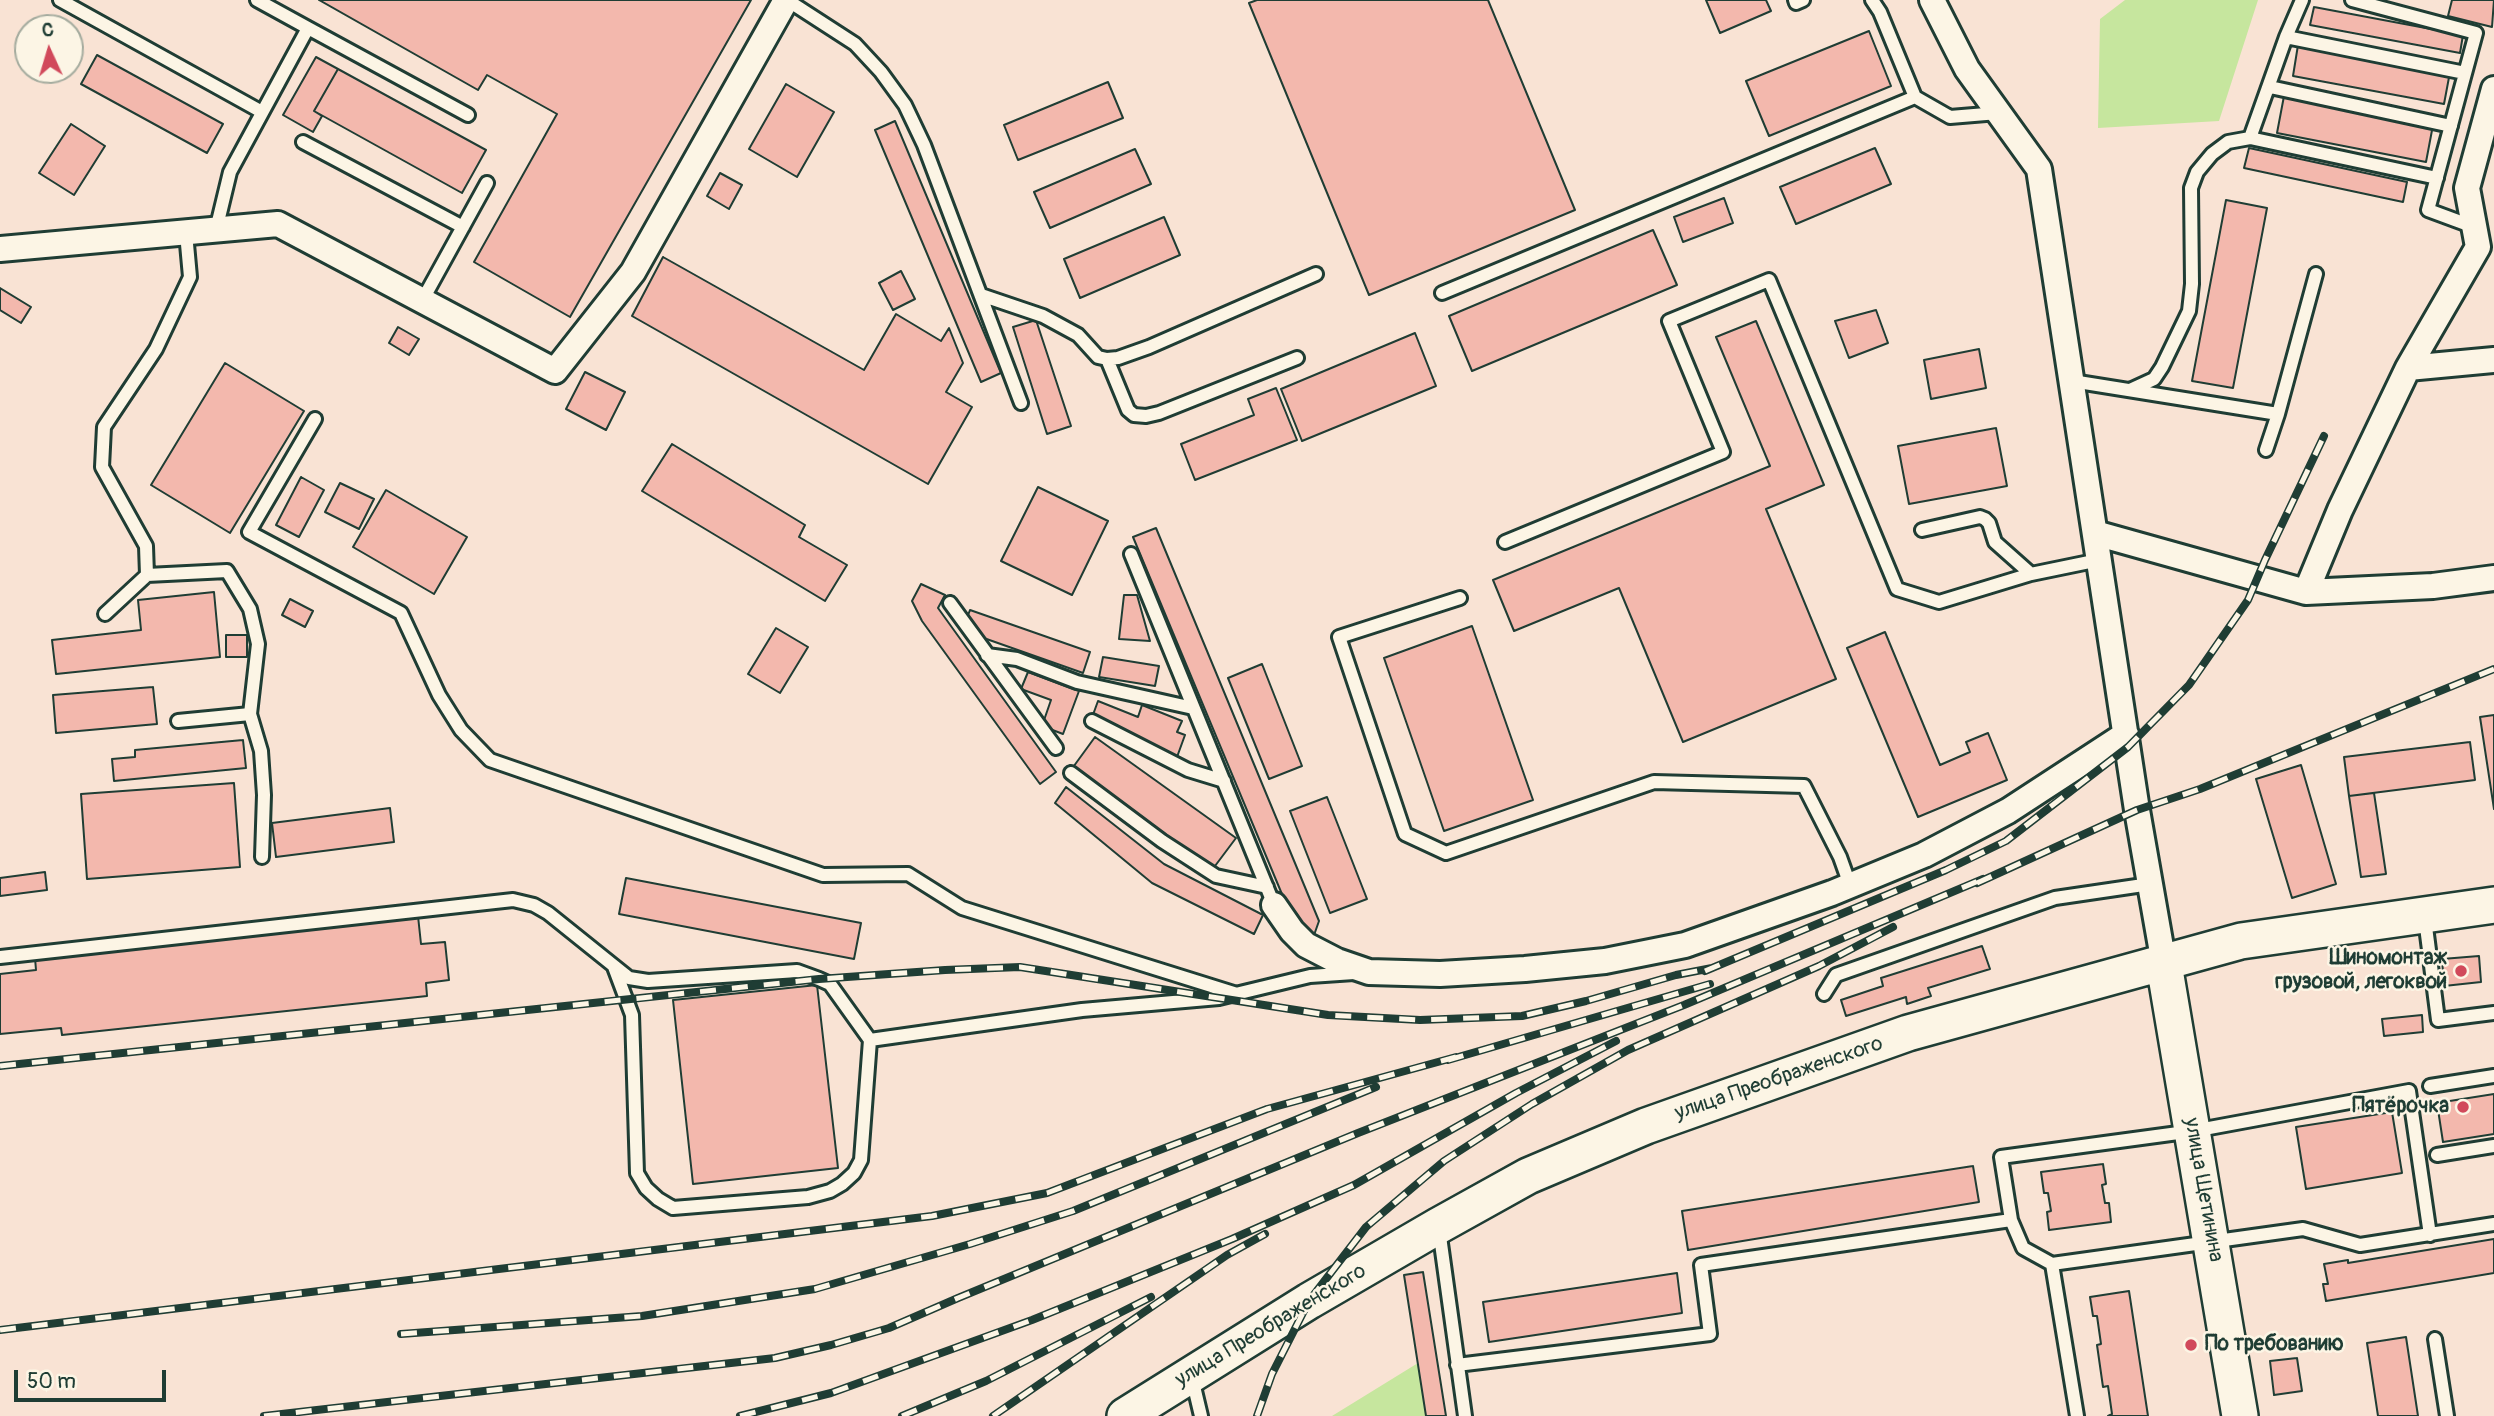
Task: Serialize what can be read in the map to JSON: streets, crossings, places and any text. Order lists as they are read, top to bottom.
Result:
{
  "streets": {
    "street": ["улица Преображенского", "улица Щетинина"]
  },
  "crossings": [
    ["улица Преображенского", "улица Щетинина"]
  ],
  "places": ["Шиномонтаж грузовой, легоквой", "Пятёрочка", "По требованию"],
  "scale_bar": "50 m",
  "north": "top"
}
